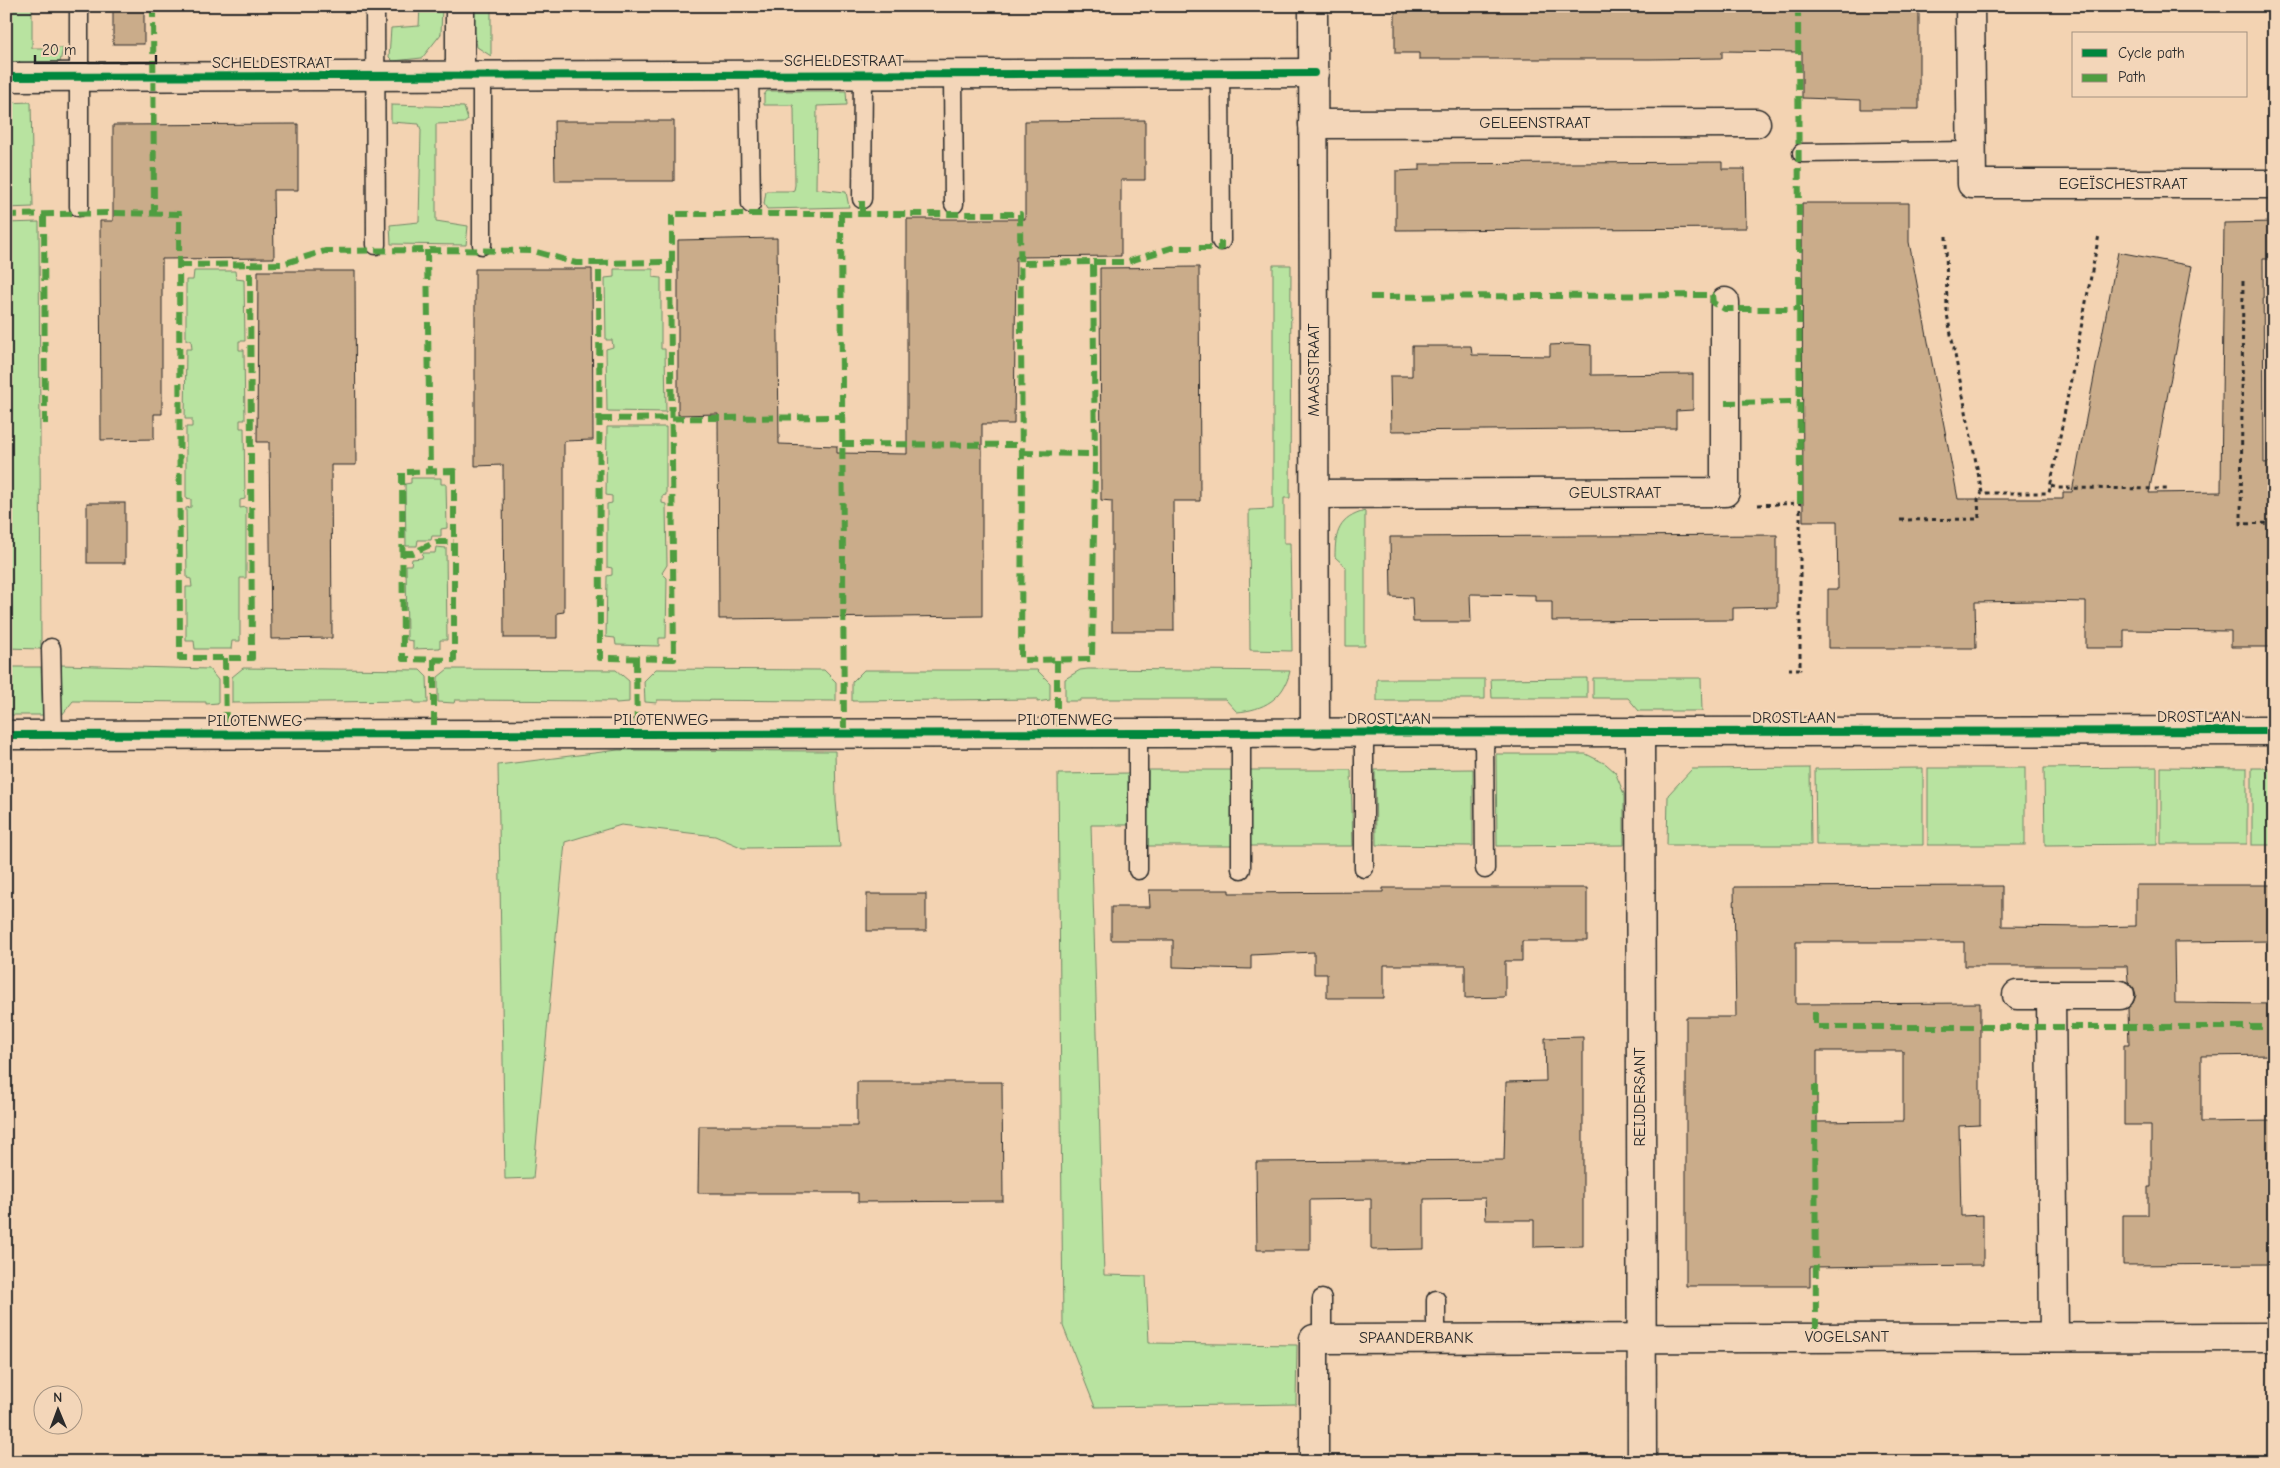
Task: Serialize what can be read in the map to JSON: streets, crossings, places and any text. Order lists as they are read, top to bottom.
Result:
{
  "streets": {
    "street": [
      "SCHELDESTRAAT",
      "GELEENSTRAAT",
      "EGEÏSCHESTRAAT",
      "MAASSTRAAT",
      "GEULSTRAAT",
      "DROSTLAAN",
      "PILOTENWEG",
      "REIJDERSANT",
      "VOGELSANT",
      "SPAANDERBANK"
    ]
  },
  "crossings": [
    ["SCHELDESTRAAT", "MAASSTRAAT"],
    ["GELEENSTRAAT", "MAASSTRAAT"],
    ["MAASSTRAAT", "GEULSTRAAT"],
    ["MAASSTRAAT", "DROSTLAAN"],
    ["MAASSTRAAT", "PILOTENWEG"],
    ["DROSTLAAN", "PILOTENWEG"],
    ["DROSTLAAN", "REIJDERSANT"],
    ["REIJDERSANT", "VOGELSANT"],
    ["REIJDERSANT", "SPAANDERBANK"],
    ["VOGELSANT", "SPAANDERBANK"]
  ],
  "legend": ["Cycle path", "Path"],
  "scale_bar": "20 m",
  "north": "top"
}
